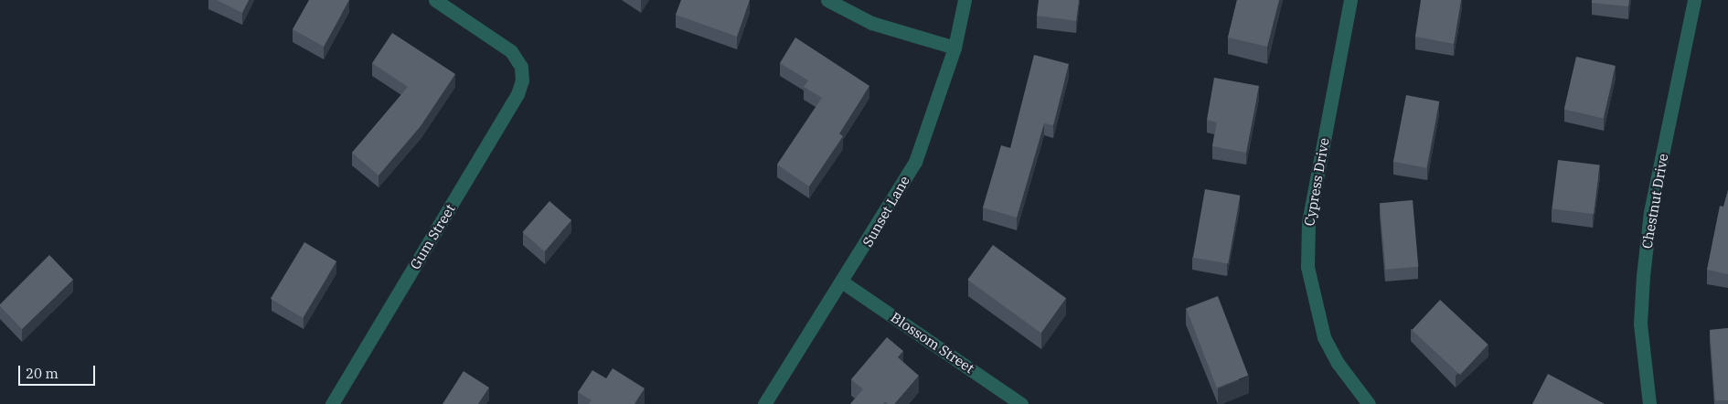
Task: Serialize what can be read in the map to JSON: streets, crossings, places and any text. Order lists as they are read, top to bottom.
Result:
{
  "streets": {
    "street": [
      "Cypress Drive",
      "Chestnut Drive",
      "Sunset Lane",
      "Gum Street",
      "Blossom Street"
    ]
  },
  "crossings": [
    ["Sunset Lane", "Blossom Street"]
  ],
  "scale_bar": "20 m"
}
